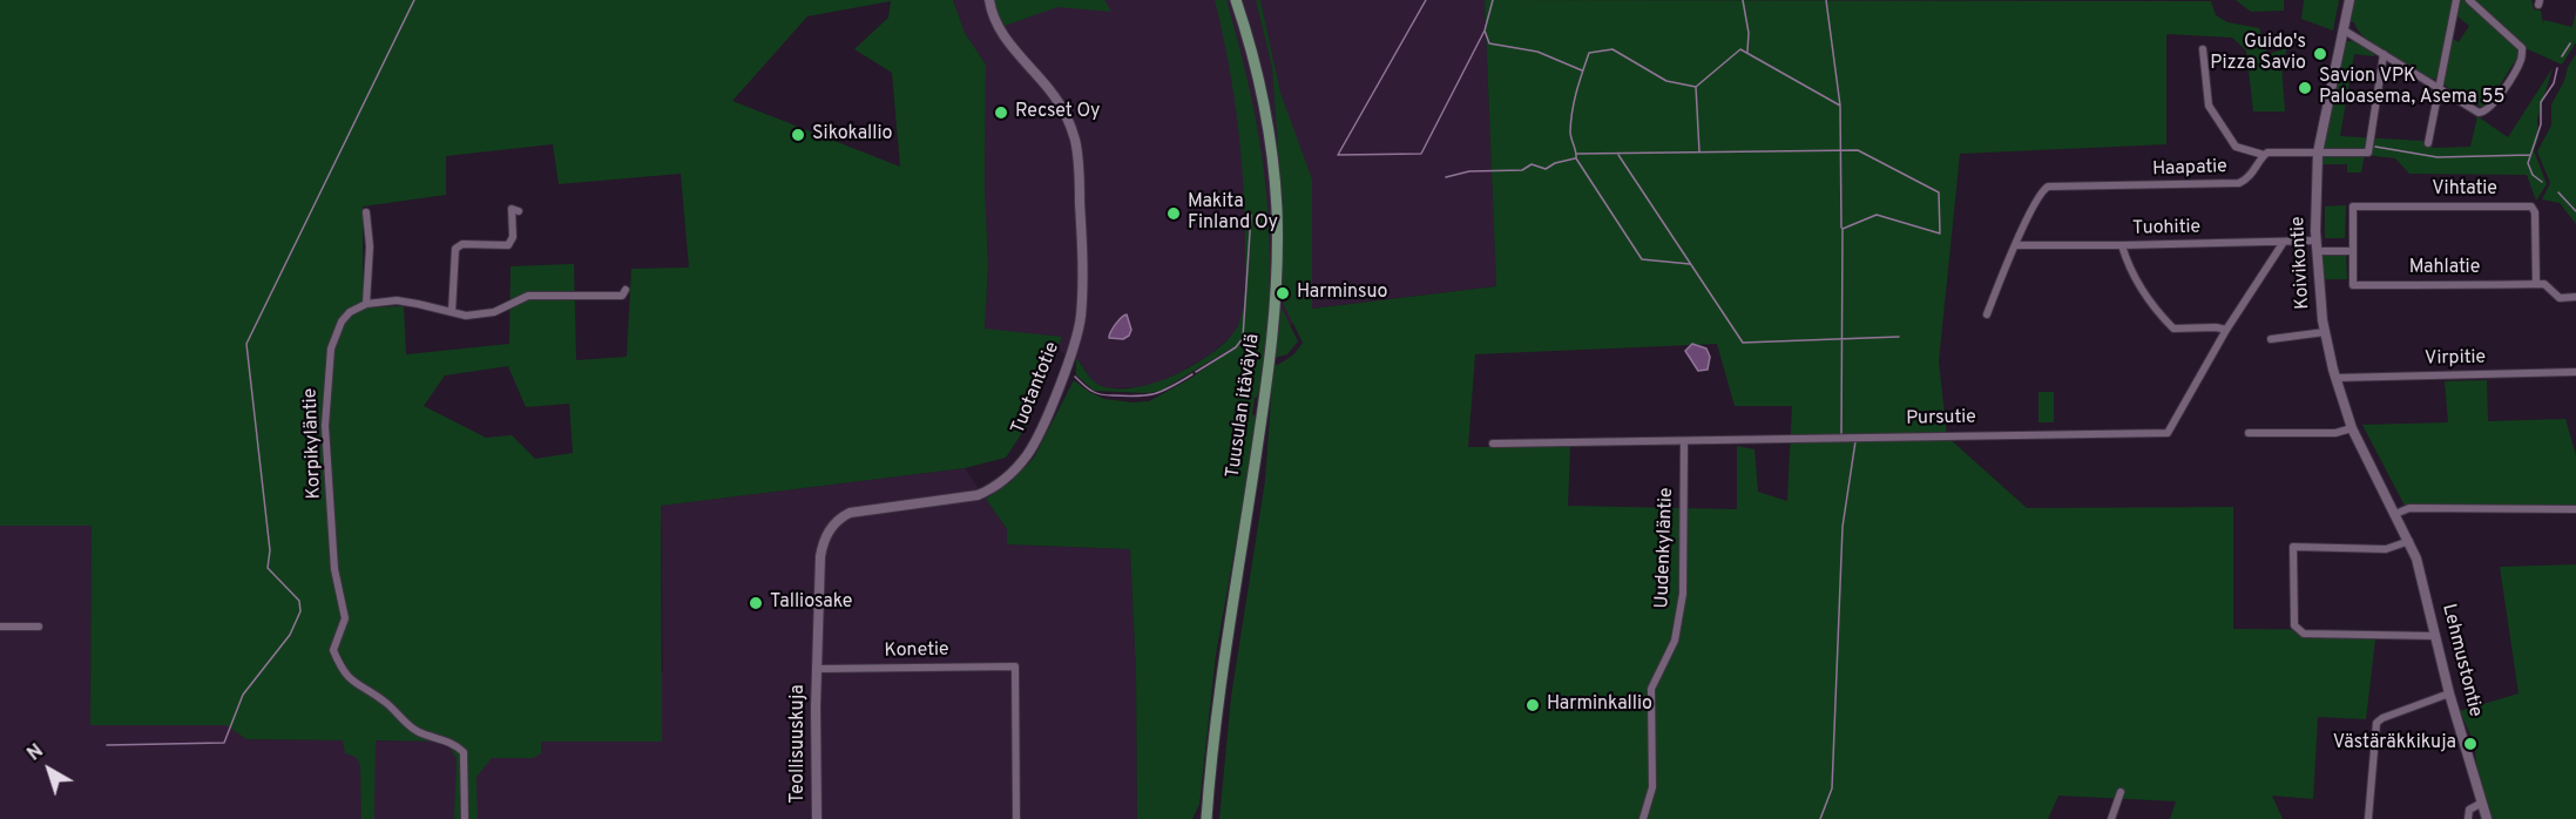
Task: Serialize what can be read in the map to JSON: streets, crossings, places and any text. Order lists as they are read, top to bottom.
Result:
{
  "streets": {
    "main road": ["Tuusulan itäväylä"],
    "street": [
      "Haapatie",
      "Vihtatie",
      "Tuohitie",
      "Koivikontie",
      "Mahlatie",
      "Virpitie",
      "Tuotantotie",
      "Pursutie",
      "Korpikyläntie",
      "Uudenkyläntie",
      "Konetie",
      "Lehmustontie",
      "Teollisuuskuja"
    ]
  },
  "crossings": [
    ["Haapatie", "Tuohitie"],
    ["Vihtatie", "Mahlatie"],
    ["Tuohitie", "Koivikontie"],
    ["Tuohitie", "Mahlatie"],
    ["Tuohitie", "Pursutie"],
    ["Koivikontie", "Virpitie"],
    ["Koivikontie", "Lehmustontie"],
    ["Tuotantotie", "Konetie"],
    ["Tuotantotie", "Teollisuuskuja"],
    ["Pursutie", "Uudenkyläntie"],
    ["Konetie", "Teollisuuskuja"]
  ],
  "places": [
    "Guido's Pizza Savio",
    "Savion VPK Paloasema, Asema 55",
    "Recset Oy",
    "Sikokallio",
    "Makita Finland Oy",
    "Harminsuo",
    "Talliosake",
    "Harminkallio",
    "Västäräkkikuja"
  ],
  "north": "top left"
}
